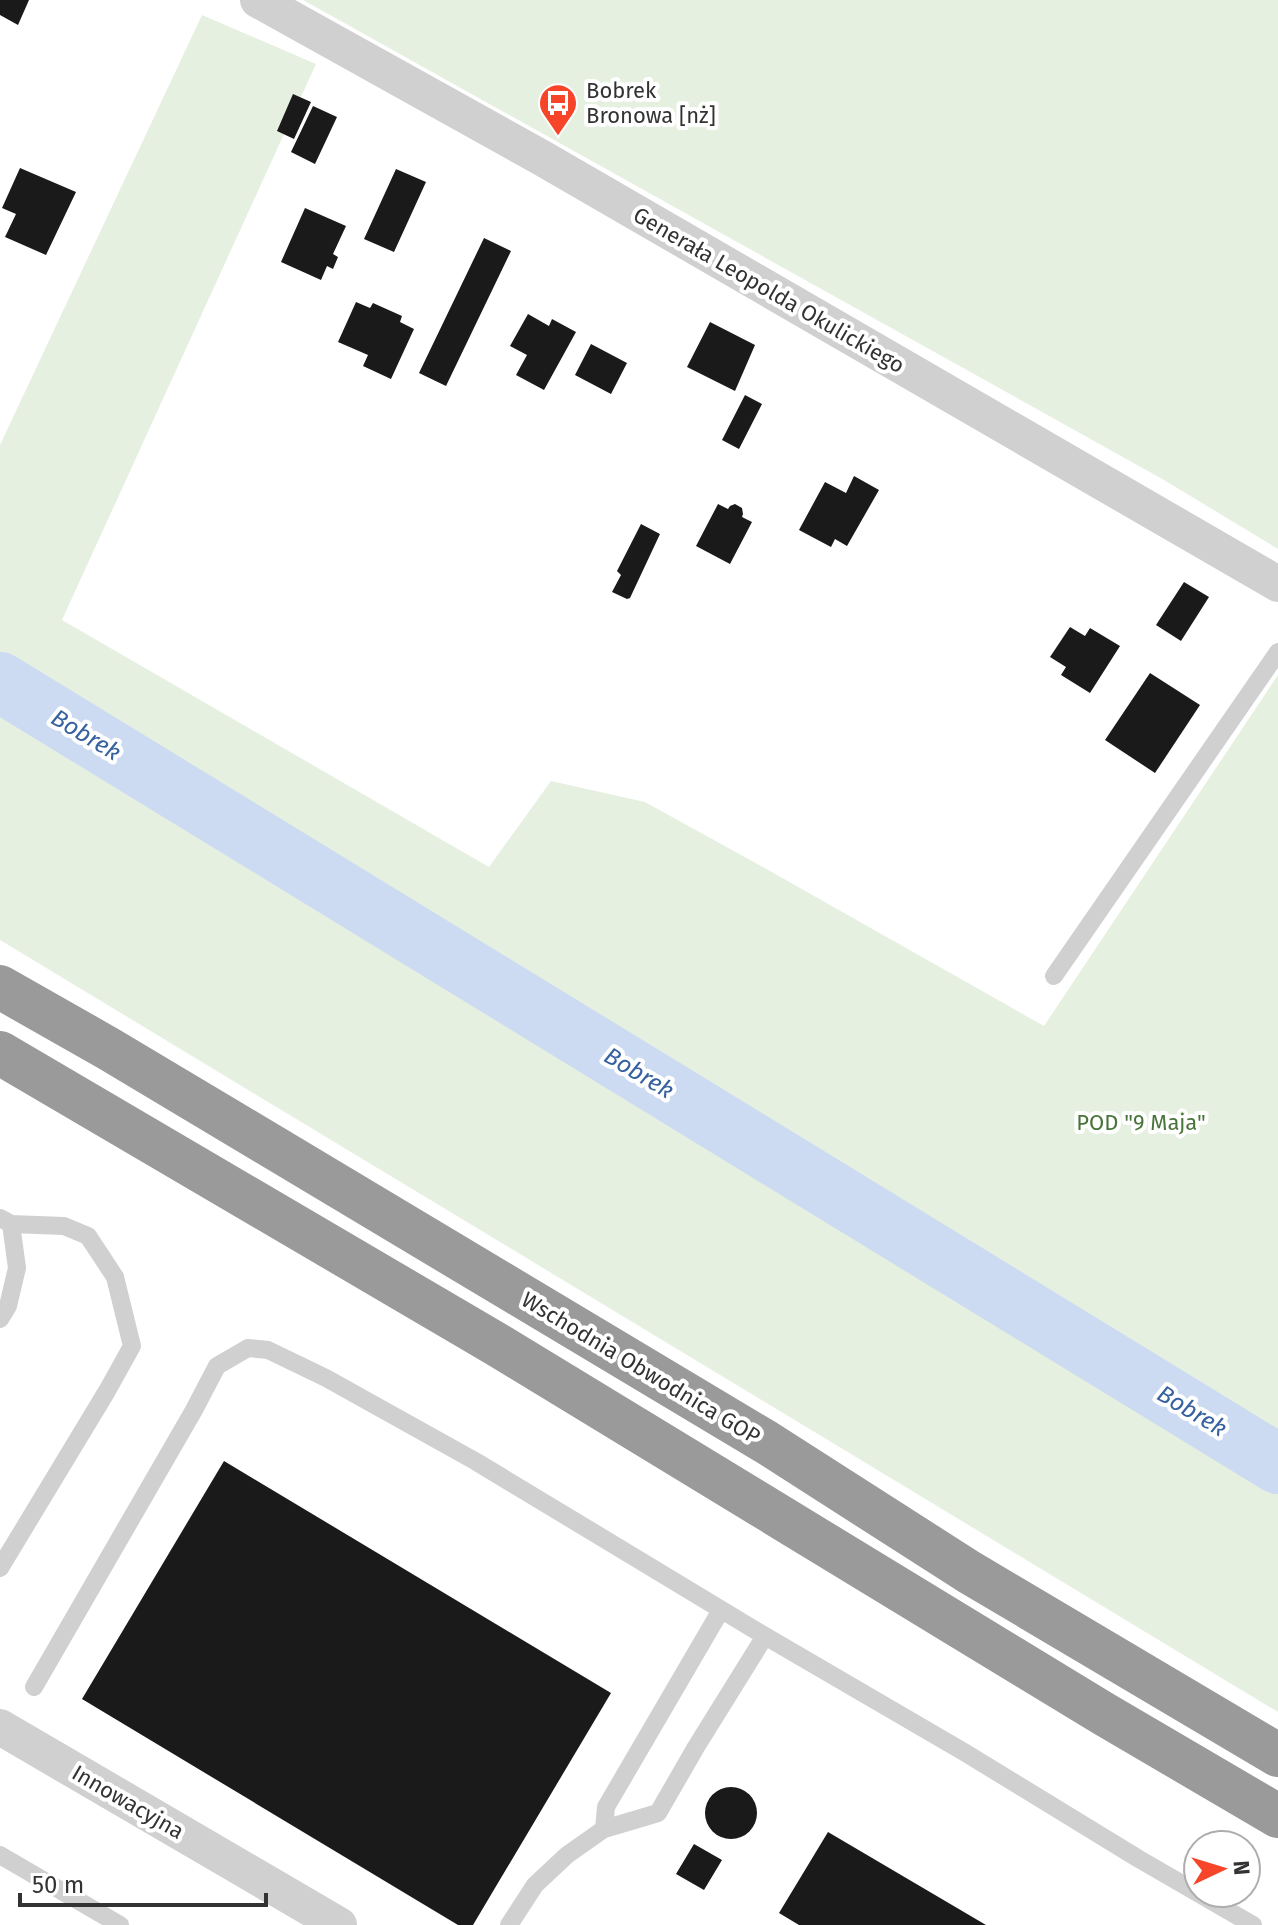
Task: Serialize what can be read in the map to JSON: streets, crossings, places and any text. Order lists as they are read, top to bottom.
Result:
{
  "streets": {
    "highway": ["Wschodnia Obwodnica GOP"],
    "street": ["Generała Leopolda Okulickiego", "Innowacyjna"]
  },
  "water": ["Bobrek"],
  "parks": ["POD \"9 Maja\""],
  "places": {
    "bus stop": ["Bobrek Bronowa [nż]"]
  },
  "scale_bar": "50 m",
  "north": "right"
}
